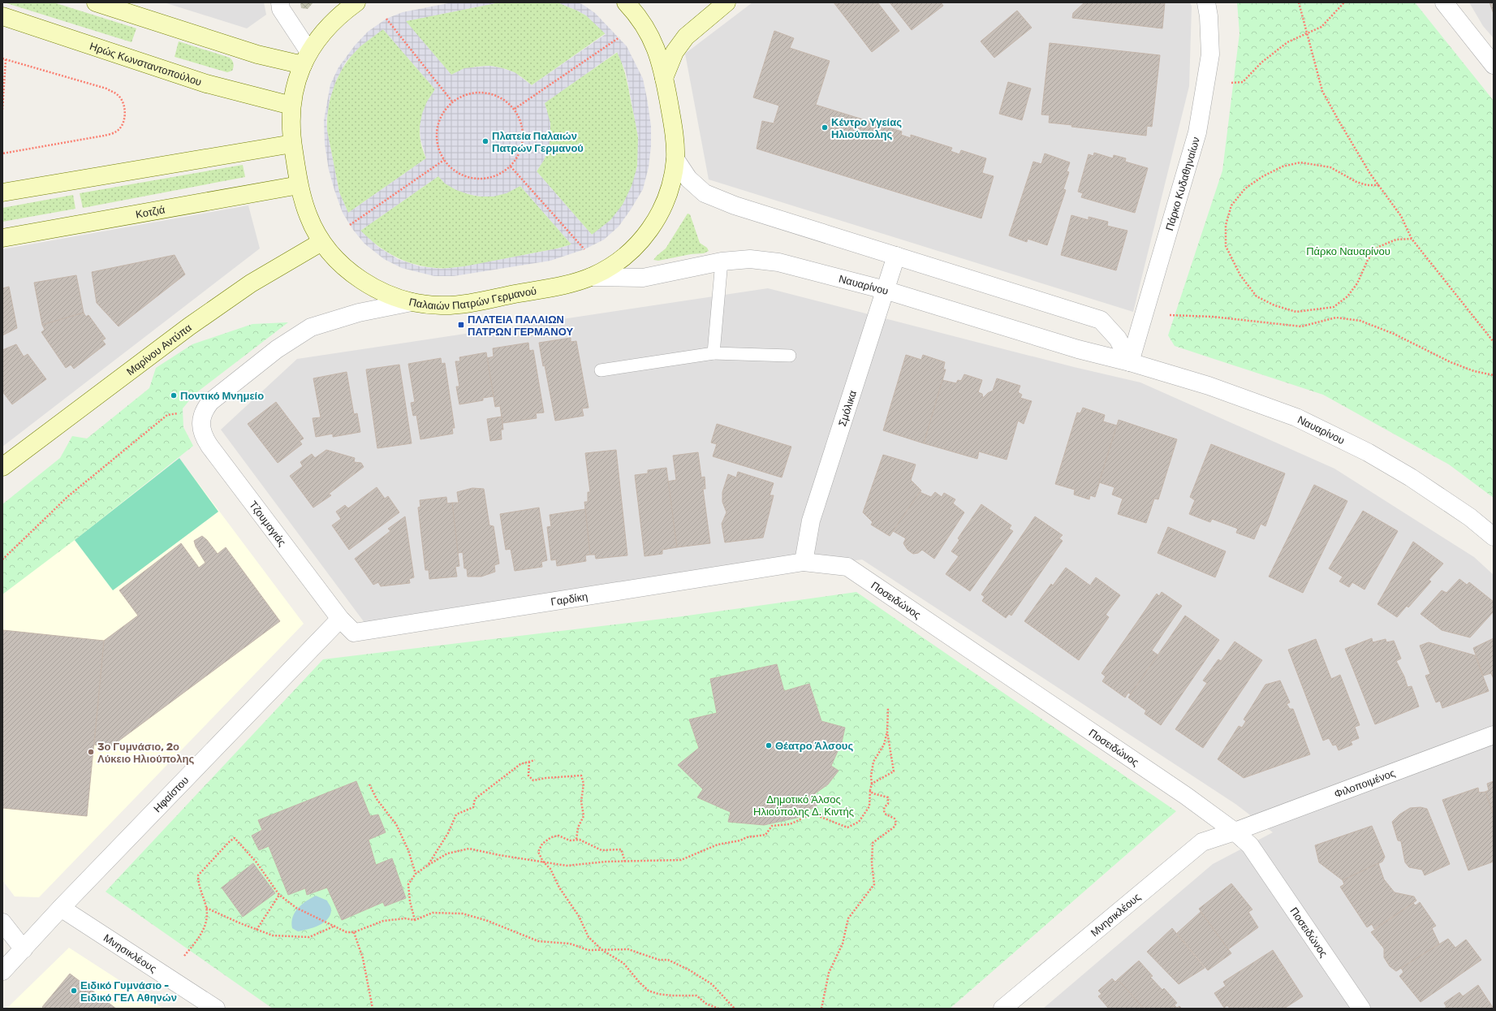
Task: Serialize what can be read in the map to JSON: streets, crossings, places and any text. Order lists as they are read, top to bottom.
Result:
{
  "streets": {
    "main road": [
      "Ηρώς Κωνσταντοπούλου",
      "Κοτζιά",
      "Παλαιών Πατρών Γερμανού",
      "Μαρίνου Αντύπα"
    ],
    "street": [
      "Πάρκο Κυδαθηναίων",
      "Ναυαρίνου",
      "Σμόλικα",
      "Τζουμαγιάς",
      "Γαρδίκη",
      "Ποσειδώνος",
      "Φιλοποιμένος",
      "Ηφαίστου",
      "Μνησικλέους"
    ]
  },
  "crossings": [
    ["Ηρώς Κωνσταντοπούλου", "Παλαιών Πατρών Γερμανού"],
    ["Πάρκο Κυδαθηναίων", "Ναυαρίνου"],
    ["Κοτζιά", "Παλαιών Πατρών Γερμανού"],
    ["Ναυαρίνου", "Παλαιών Πατρών Γερμανού"],
    ["Ναυαρίνου", "Σμόλικα"],
    ["Παλαιών Πατρών Γερμανού", "Μαρίνου Αντύπα"],
    ["Παλαιών Πατρών Γερμανού", "Τζουμαγιάς"],
    ["Σμόλικα", "Γαρδίκη"],
    ["Σμόλικα", "Ποσειδώνος"],
    ["Τζουμαγιάς", "Γαρδίκη"],
    ["Τζουμαγιάς", "Ηφαίστου"],
    ["Γαρδίκη", "Ποσειδώνος"],
    ["Γαρδίκη", "Ηφαίστου"],
    ["Ποσειδώνος", "Φιλοποιμένος"],
    ["Ποσειδώνος", "Μνησικλέους"],
    ["Φιλοποιμένος", "Μνησικλέους"],
    ["Ηφαίστου", "Μνησικλέους"]
  ],
  "parks": ["Πάρκο Ναυαρίνου", "Δημοτικό Άλσος Ηλιούπολης Δ. Κιντής"],
  "places": {
    "other": [
      "Κέντρο Υγείας Ηλιούπολης",
      "Πλατεία Παλαιών Πατρών Γερμανού",
      "Ποντικό Μνημείο",
      "Θέατρο Άλσους",
      "3ο Γυμνάσιο, 2ο Λύκειο Ηλιούπολης",
      "Ειδικό Γυμνάσιο - Ειδικό ΓΕΛ Αθηνών"
    ],
    "transit": ["ΠΛΑΤΕΙΑ ΠΑΛΑΙΩΝ ΠΑΤΡΩΝ ΓΕΡΜΑΝΟΥ"]
  }
}
